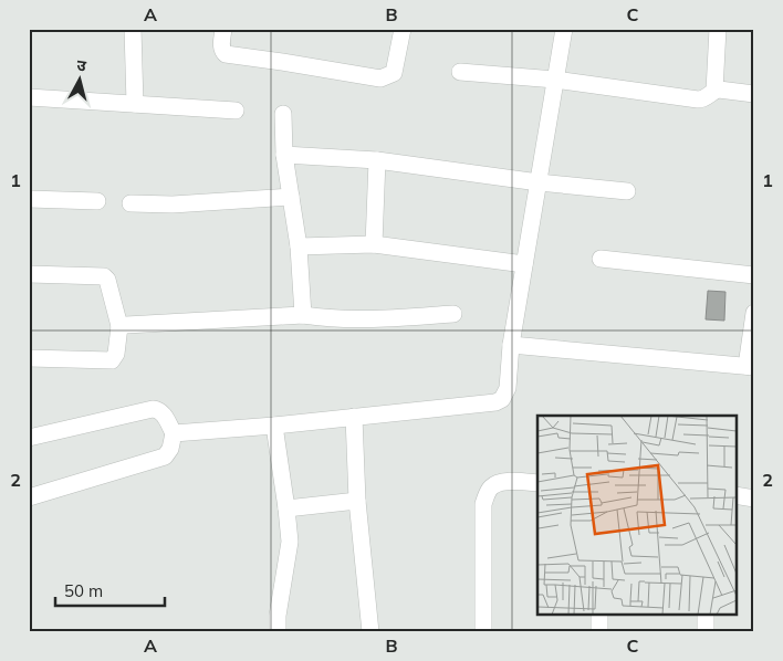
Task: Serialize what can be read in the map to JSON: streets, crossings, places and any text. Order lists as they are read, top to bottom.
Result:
{
  "scale_bar": "50 m",
  "north": "top",
  "grid": {
    "columns": ["A", "B", "C"],
    "rows": ["1", "2"]
  }
}
